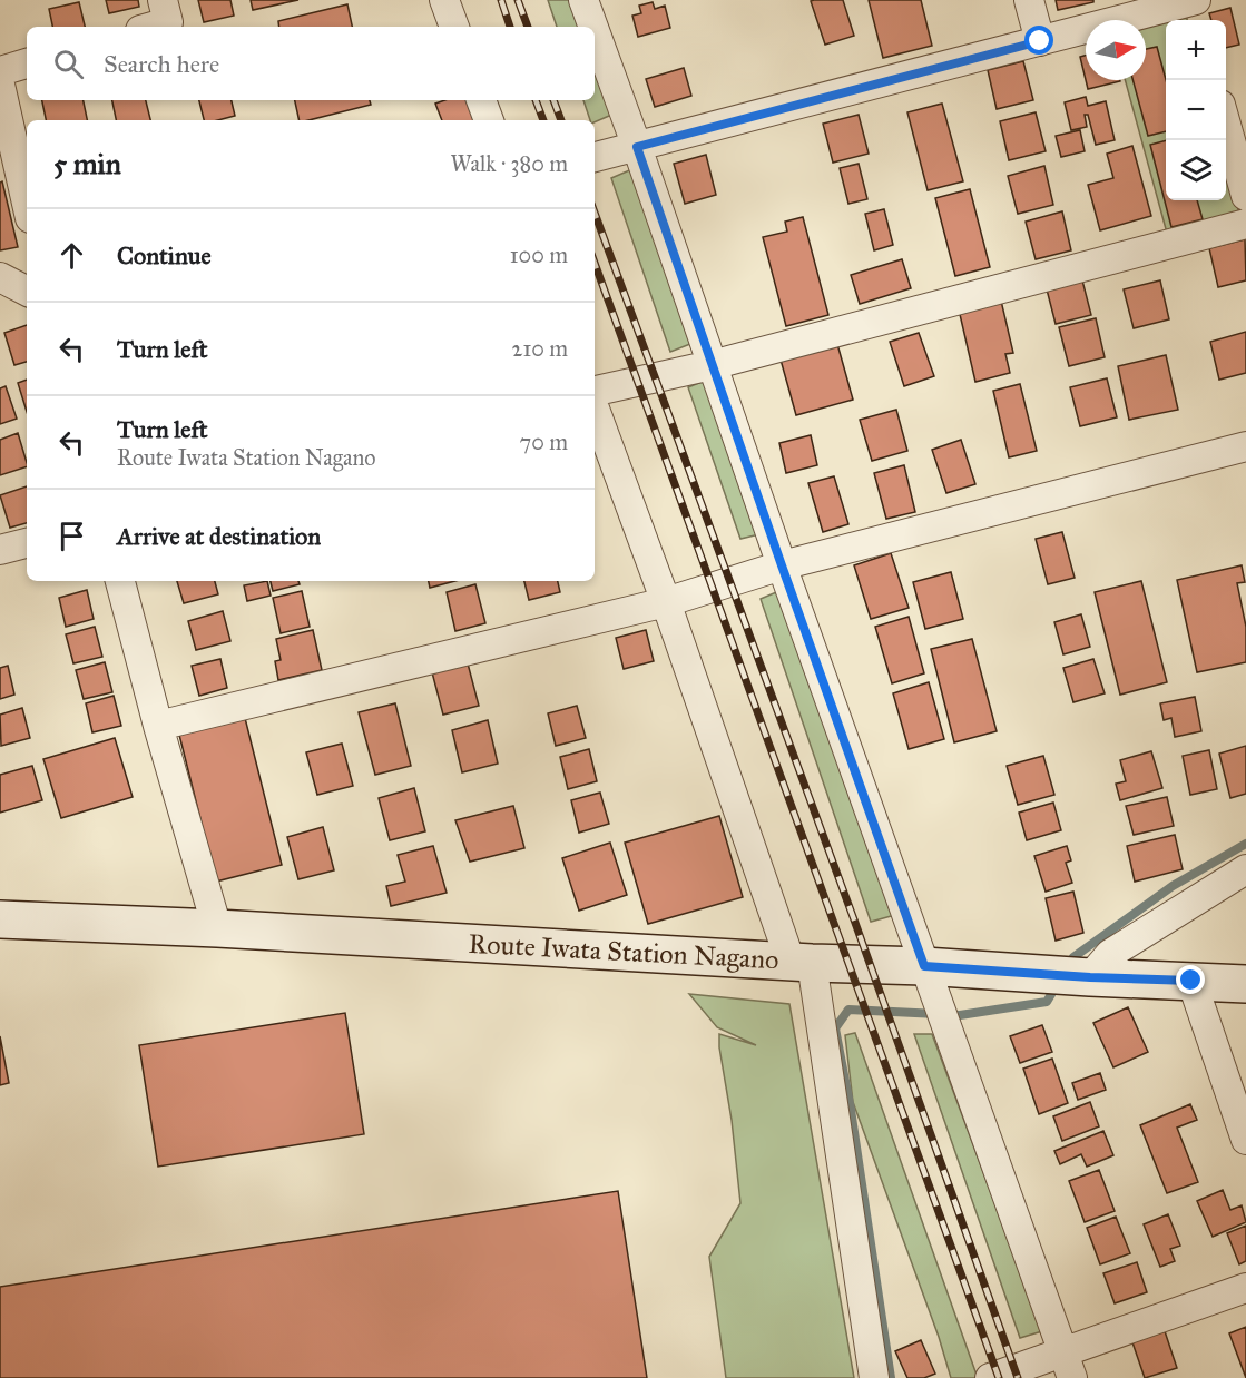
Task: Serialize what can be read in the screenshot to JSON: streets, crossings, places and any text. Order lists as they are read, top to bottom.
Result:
{
  "streets": {
    "main road": ["Route Iwata Station Nagano"]
  },
  "north": "right",
  "page": {
    "map_buttons": ["+", "−"],
    "search": "Search here",
    "heading": ["5 min", "Walk · 380 m"],
    "list": [
      ["Continue", "100 m"],
      ["Turn left", "210 m"],
      ["Turn left", "Route Iwata Station Nagano", "70 m"],
      "Arrive at destination"
    ]
  }
}
